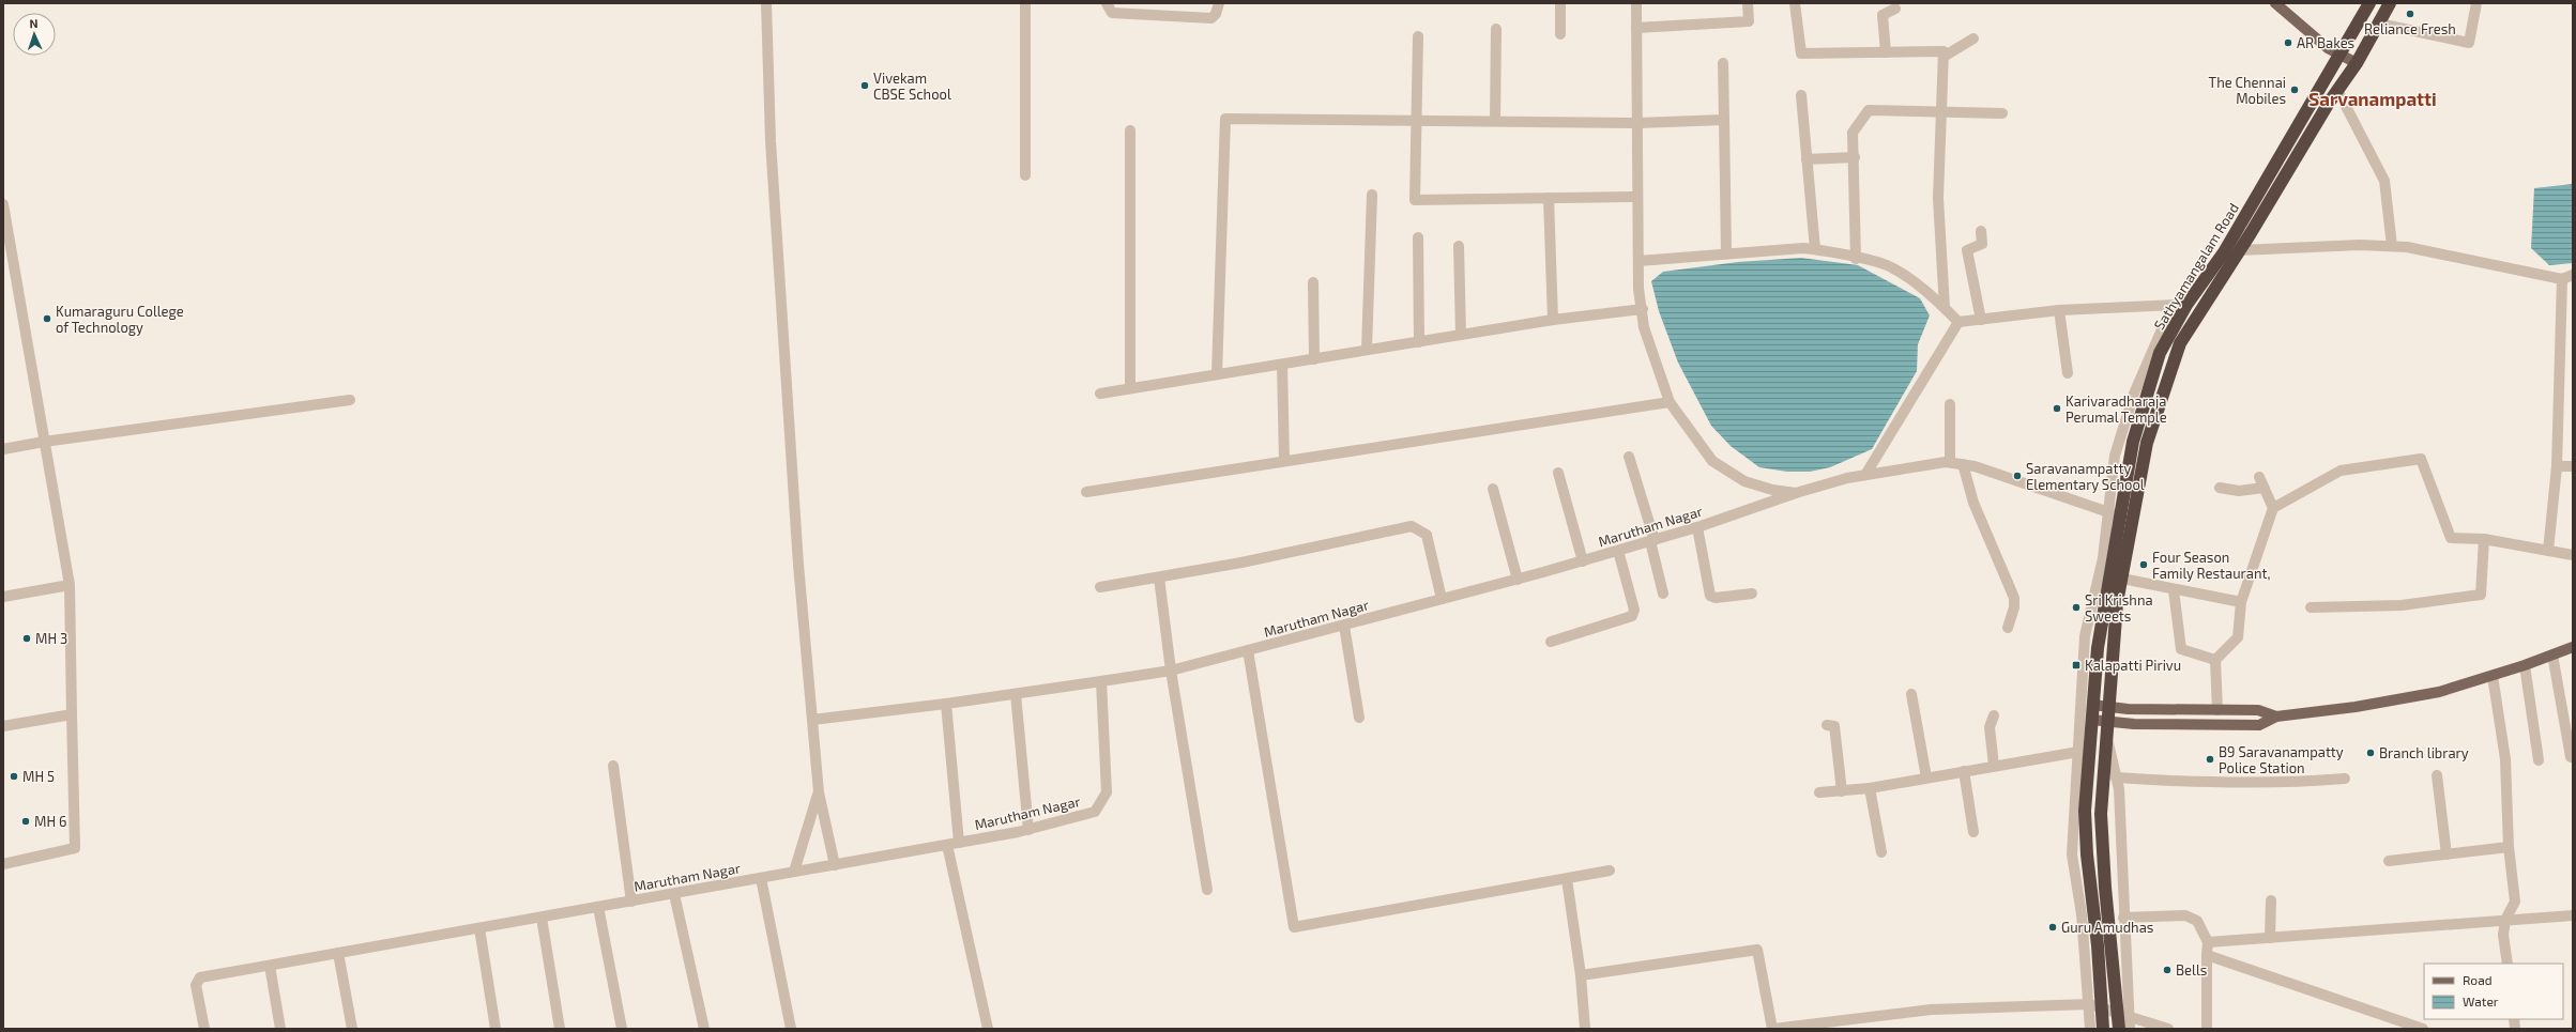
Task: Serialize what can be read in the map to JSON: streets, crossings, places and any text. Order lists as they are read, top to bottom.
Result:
{
  "streets": {
    "highway": ["Sathyamangalam Road"],
    "street": ["Marutham Nagar"]
  },
  "crossings": [
    ["Sathyamangalam Road", "Marutham Nagar"]
  ],
  "districts": ["Sarvanampatti"],
  "places": {
    "other": [
      "Reliance Fresh",
      "AR Bakes",
      "Vivekam CBSE School",
      "The Chennai Mobiles",
      "Kumaraguru College of Technology",
      "Karivaradharaja Perumal Temple",
      "Saravanampatty Elementary School",
      "Four Season Family Restaurant,",
      "Sri Krishna Sweets",
      "MH 3",
      "Branch library",
      "B9 Saravanampatty Police Station",
      "MH 5",
      "MH 6",
      "Guru Amudhas",
      "Bells"
    ],
    "transit": ["Kalapatti Pirivu"]
  },
  "legend": ["Road", "Water"],
  "north": "top"
}
